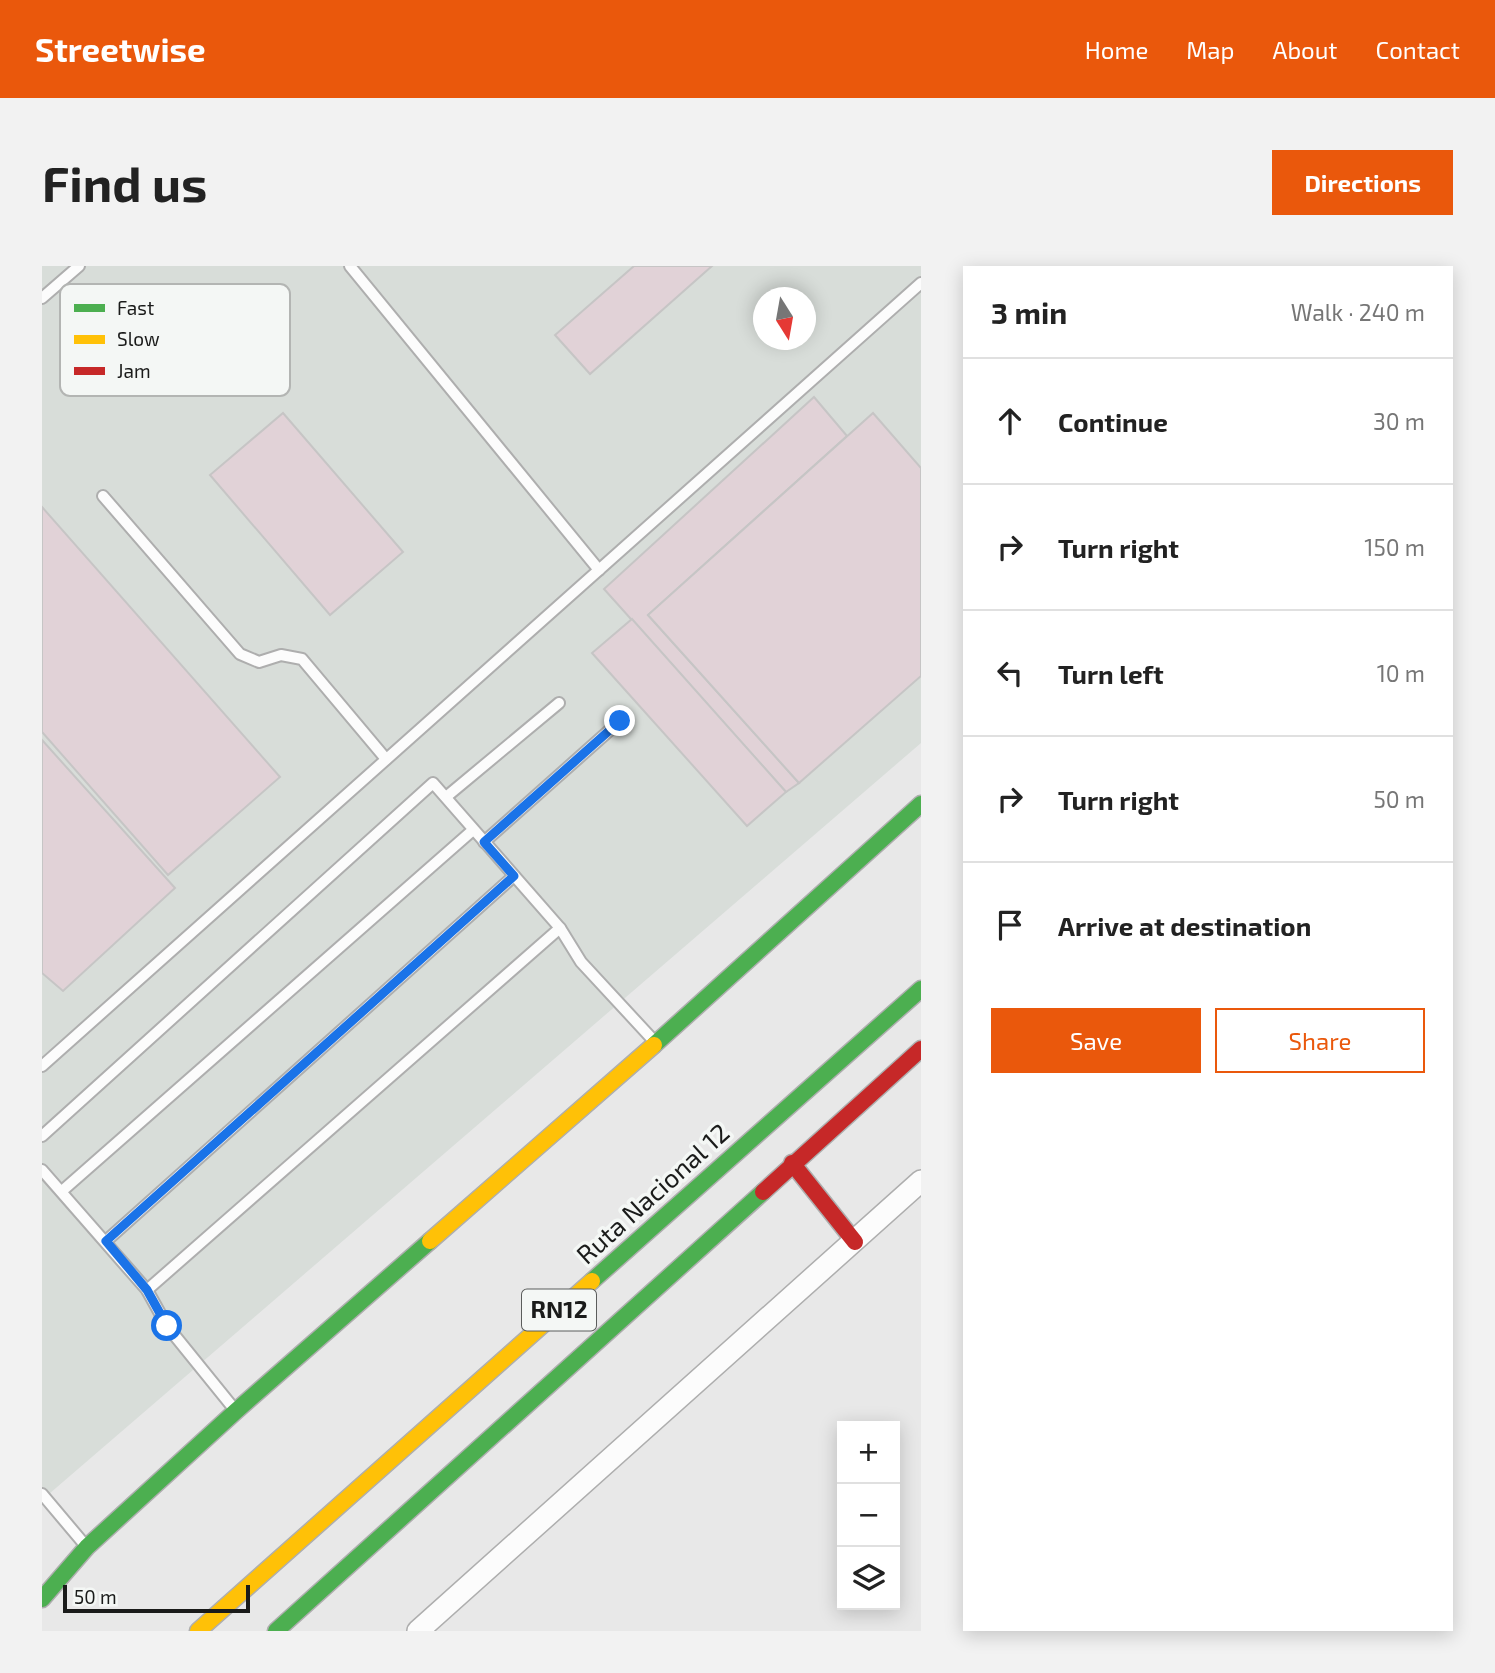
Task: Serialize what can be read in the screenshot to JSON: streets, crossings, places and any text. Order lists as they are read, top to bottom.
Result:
{
  "streets": {
    "main road": ["Ruta Nacional 12", "RN12"]
  },
  "legend": ["Fast", "Slow", "Jam"],
  "scale_bar": "50 m",
  "north": "bottom",
  "page": {
    "header": "Streetwise",
    "nav": [
      "Home",
      "Map",
      "About",
      "Contact"
    ],
    "buttons": [
      "Directions",
      ["Save", "Share"]
    ],
    "title": "Find us",
    "heading": ["3 min", "Walk · 240 m"],
    "list": [
      ["Continue", "30 m"],
      ["Turn right", "150 m"],
      ["Turn left", "10 m"],
      ["Turn right", "50 m"],
      "Arrive at destination"
    ],
    "map_buttons": ["+", "−"],
    "scale": "50 m"
  }
}
